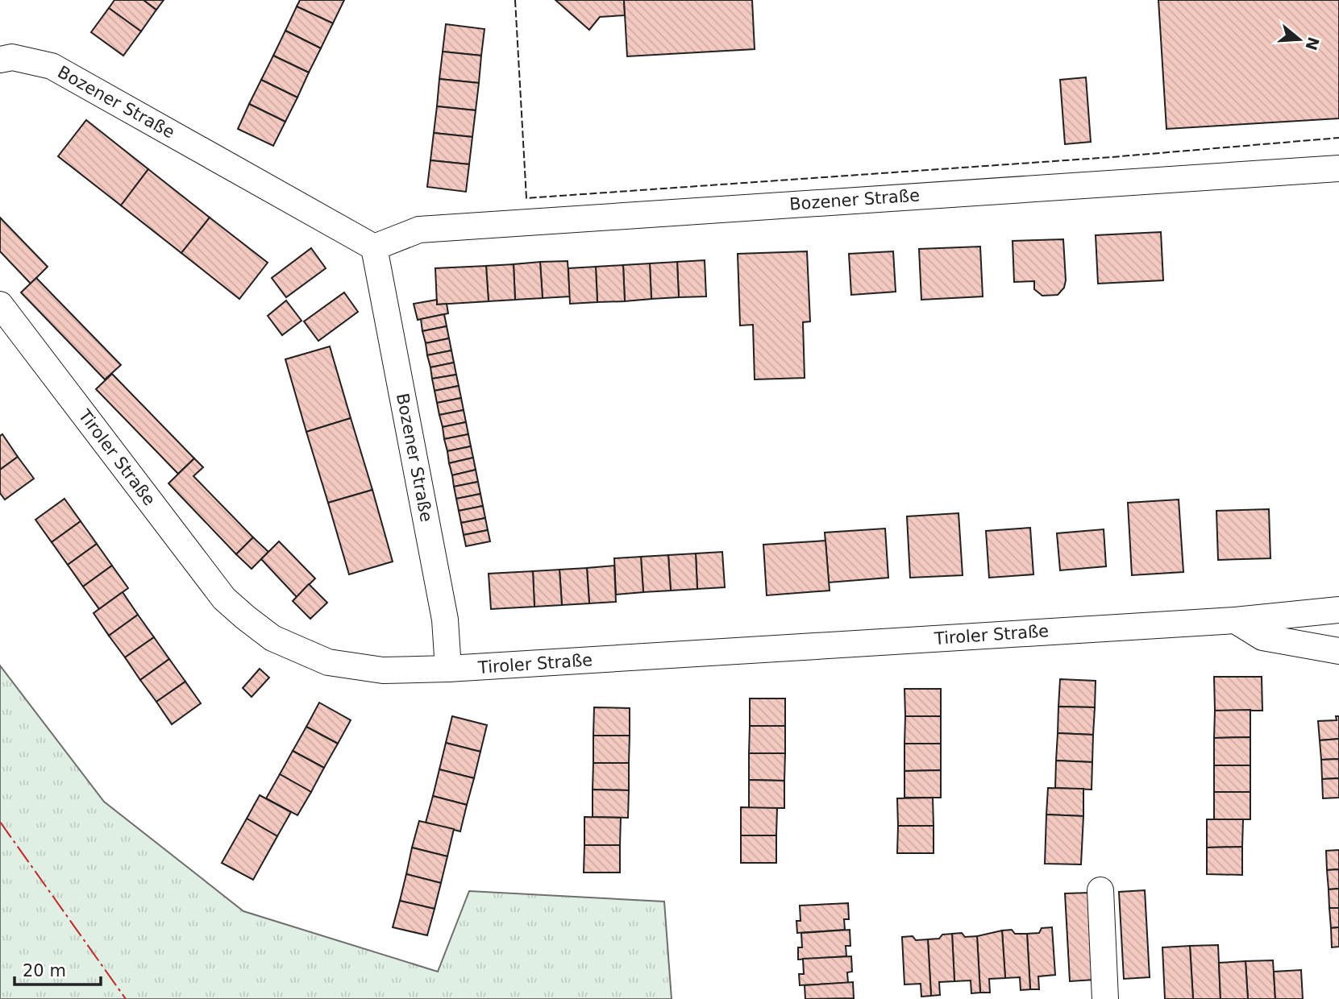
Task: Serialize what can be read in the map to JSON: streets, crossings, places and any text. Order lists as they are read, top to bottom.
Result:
{
  "streets": {
    "street": ["Bozener Straße", "Tiroler Straße"]
  },
  "crossings": [
    ["Bozener Straße", "Tiroler Straße"]
  ],
  "scale_bar": "20 m",
  "north": "right"
}
